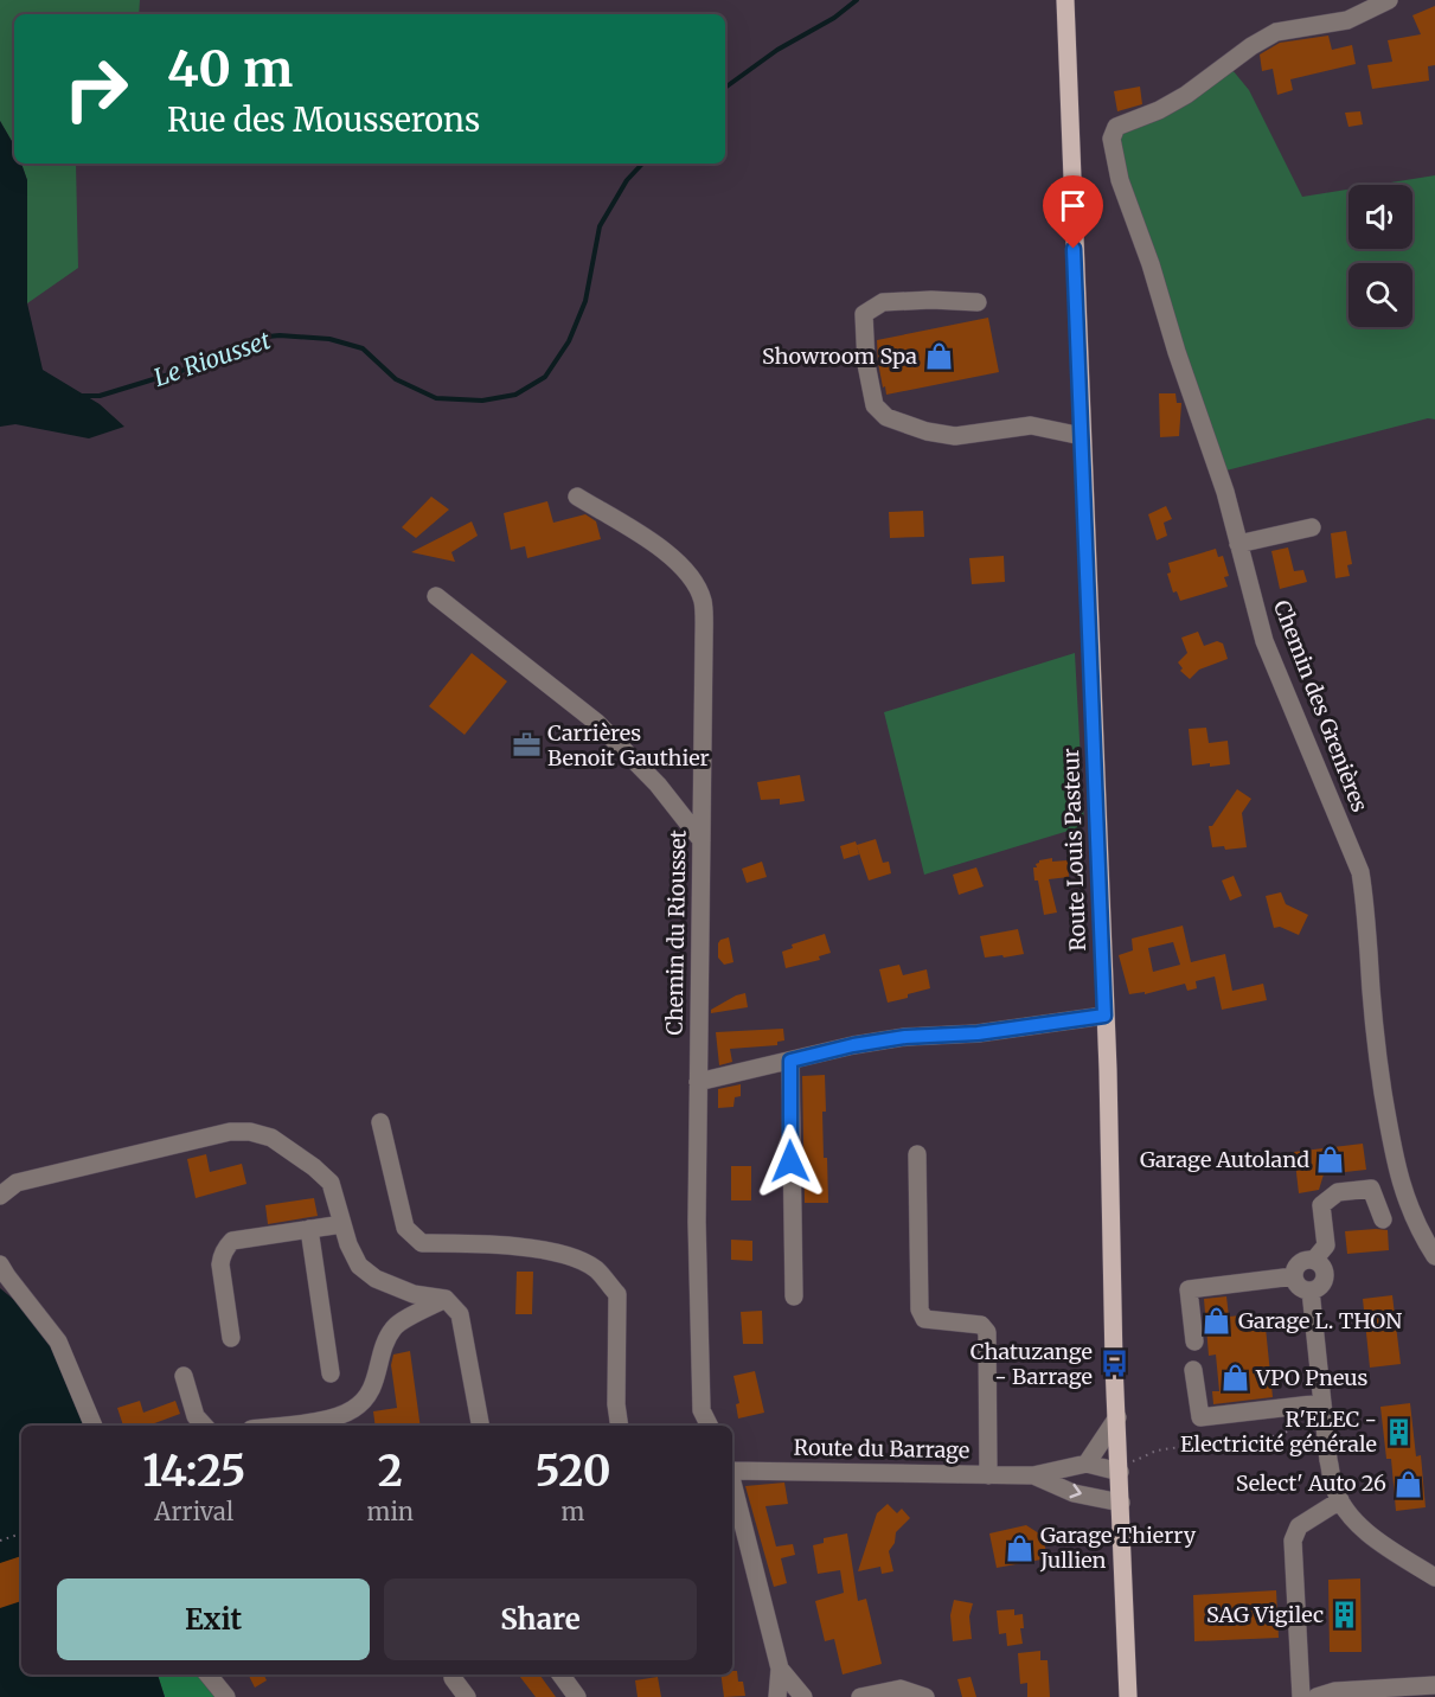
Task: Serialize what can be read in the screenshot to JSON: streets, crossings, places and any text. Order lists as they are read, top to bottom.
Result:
{
  "streets": {
    "main road": ["Route Louis Pasteur"],
    "street": ["Chemin des Grenières", "Chemin du Riousset", "Route du Barrage"]
  },
  "crossings": [
    ["Route Louis Pasteur", "Route du Barrage"]
  ],
  "water": ["Le Riousset"],
  "places": {
    "shop": [
      "Showroom Spa",
      "Garage Autoland",
      "Garage L. THON",
      "VPO Pneus",
      "Select' Auto 26",
      "Garage Thierry Jullien"
    ],
    "office": ["Carrières Benoit Gauthier"],
    "bus stop": ["Chatuzange - Barrage"],
    "building": ["R'ELEC - Electricité générale", "SAG Vigilec"]
  },
  "page": {
    "turn": ["40 m", "Rue des Mousserons"],
    "eta": [
      "14:25",
      "Arrival",
      "2",
      "min",
      "520",
      "m"
    ],
    "buttons": ["Exit", "Share"]
  }
}
